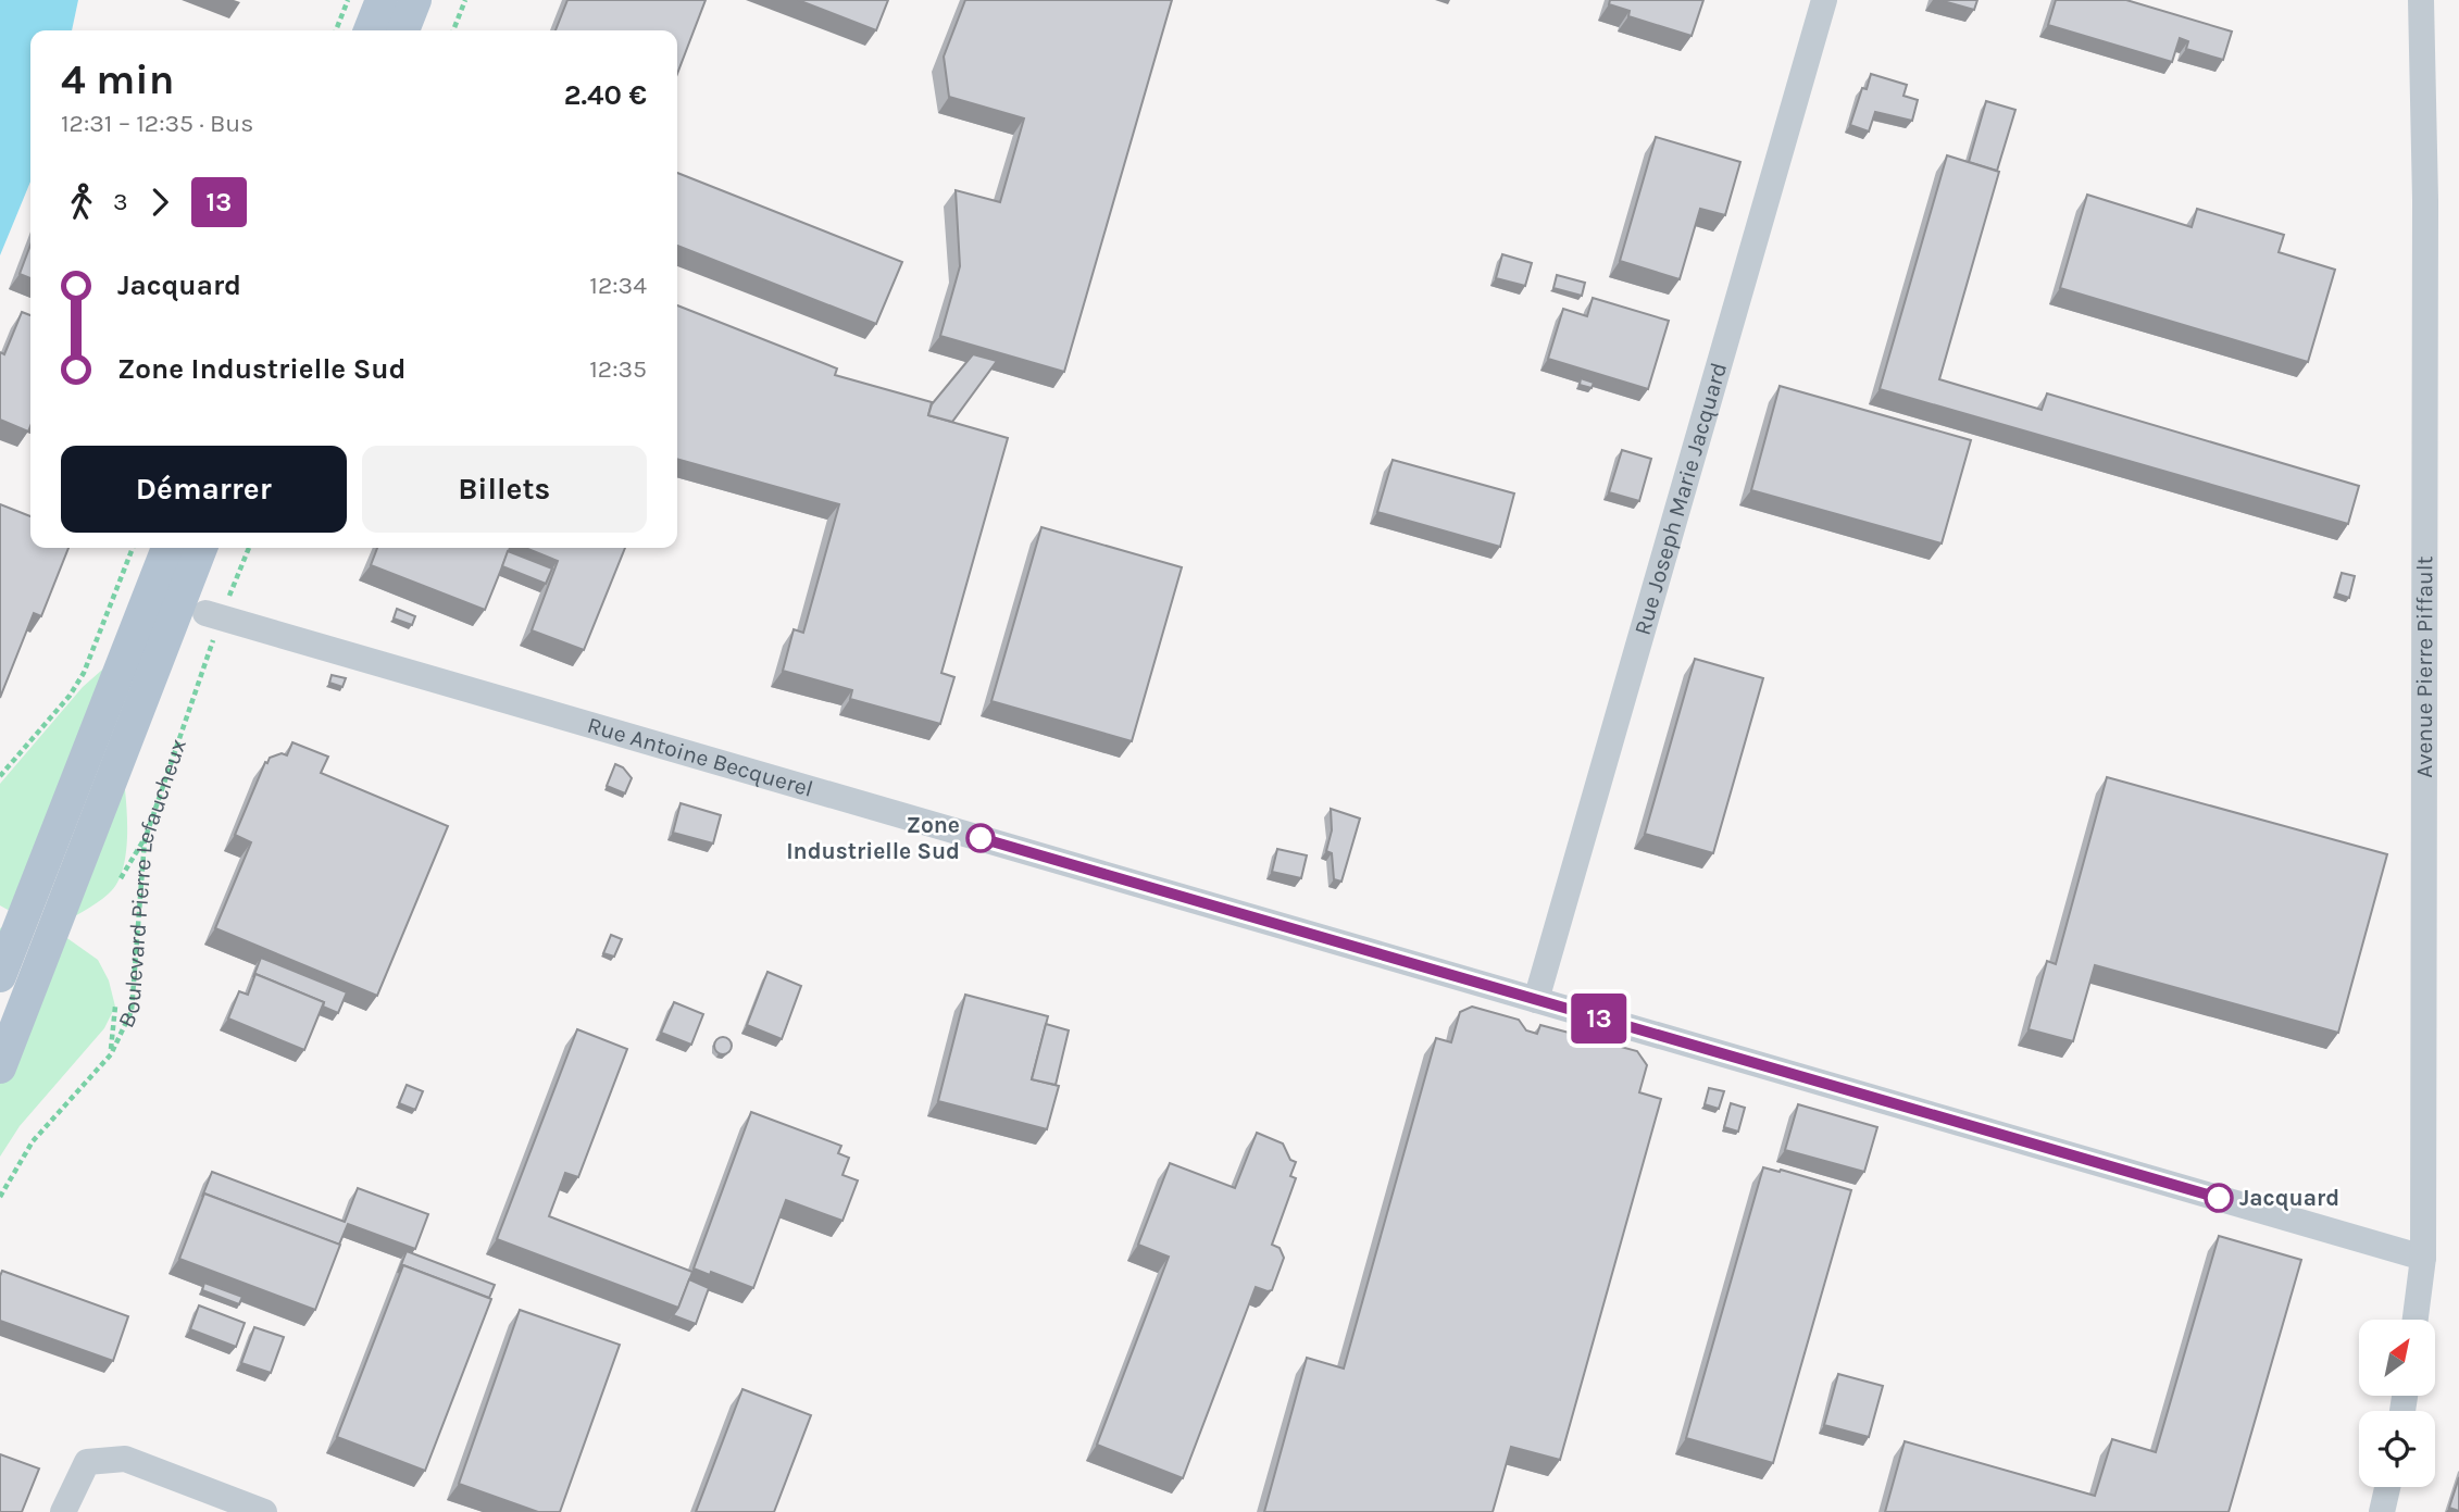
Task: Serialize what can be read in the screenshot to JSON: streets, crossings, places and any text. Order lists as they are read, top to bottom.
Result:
{
  "streets": {
    "street": ["Rue Joseph Marie Jacquard", "Avenue Pierre Piffault", "Rue Antoine Becquerel"],
    "path": ["Boulevard Pierre Lefaucheux"]
  },
  "crossings": [
    ["Rue Joseph Marie Jacquard", "Rue Antoine Becquerel"],
    ["Avenue Pierre Piffault", "Rue Antoine Becquerel"],
    ["Rue Antoine Becquerel", "Boulevard Pierre Lefaucheux"]
  ],
  "places": ["Zone Industrielle Sud", "Jacquard"],
  "lines": ["bus line 13"],
  "north": "top right",
  "page": {
    "on_map": "13",
    "heading": ["4 min", "12:31 – 12:35 · Bus", "2.40 €"],
    "legs": ["3", "13"],
    "list": [
      {
        "name": "Jacquard",
        "value": "12:34"
      },
      {
        "name": "Zone Industrielle Sud",
        "value": "12:35"
      }
    ],
    "buttons": ["Démarrer", "Billets"]
  }
}
